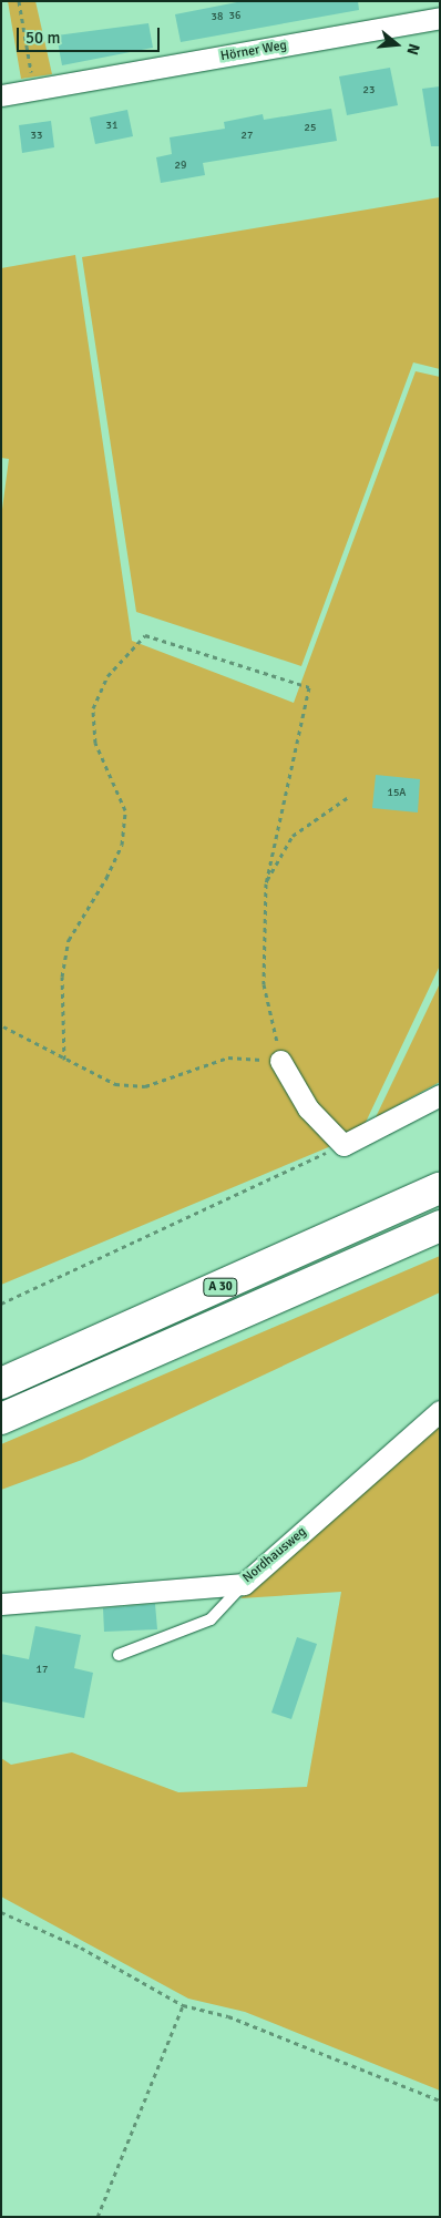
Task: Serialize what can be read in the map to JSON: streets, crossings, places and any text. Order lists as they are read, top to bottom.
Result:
{
  "streets": {
    "highway": ["A 30"],
    "street": ["Hörner Weg", "Nordhausweg"]
  },
  "house_numbers": [
    "36",
    "38",
    "23",
    "31",
    "25",
    "33",
    "27",
    "29",
    "15A",
    "17"
  ],
  "scale_bar": "50 m",
  "north": "right"
}
